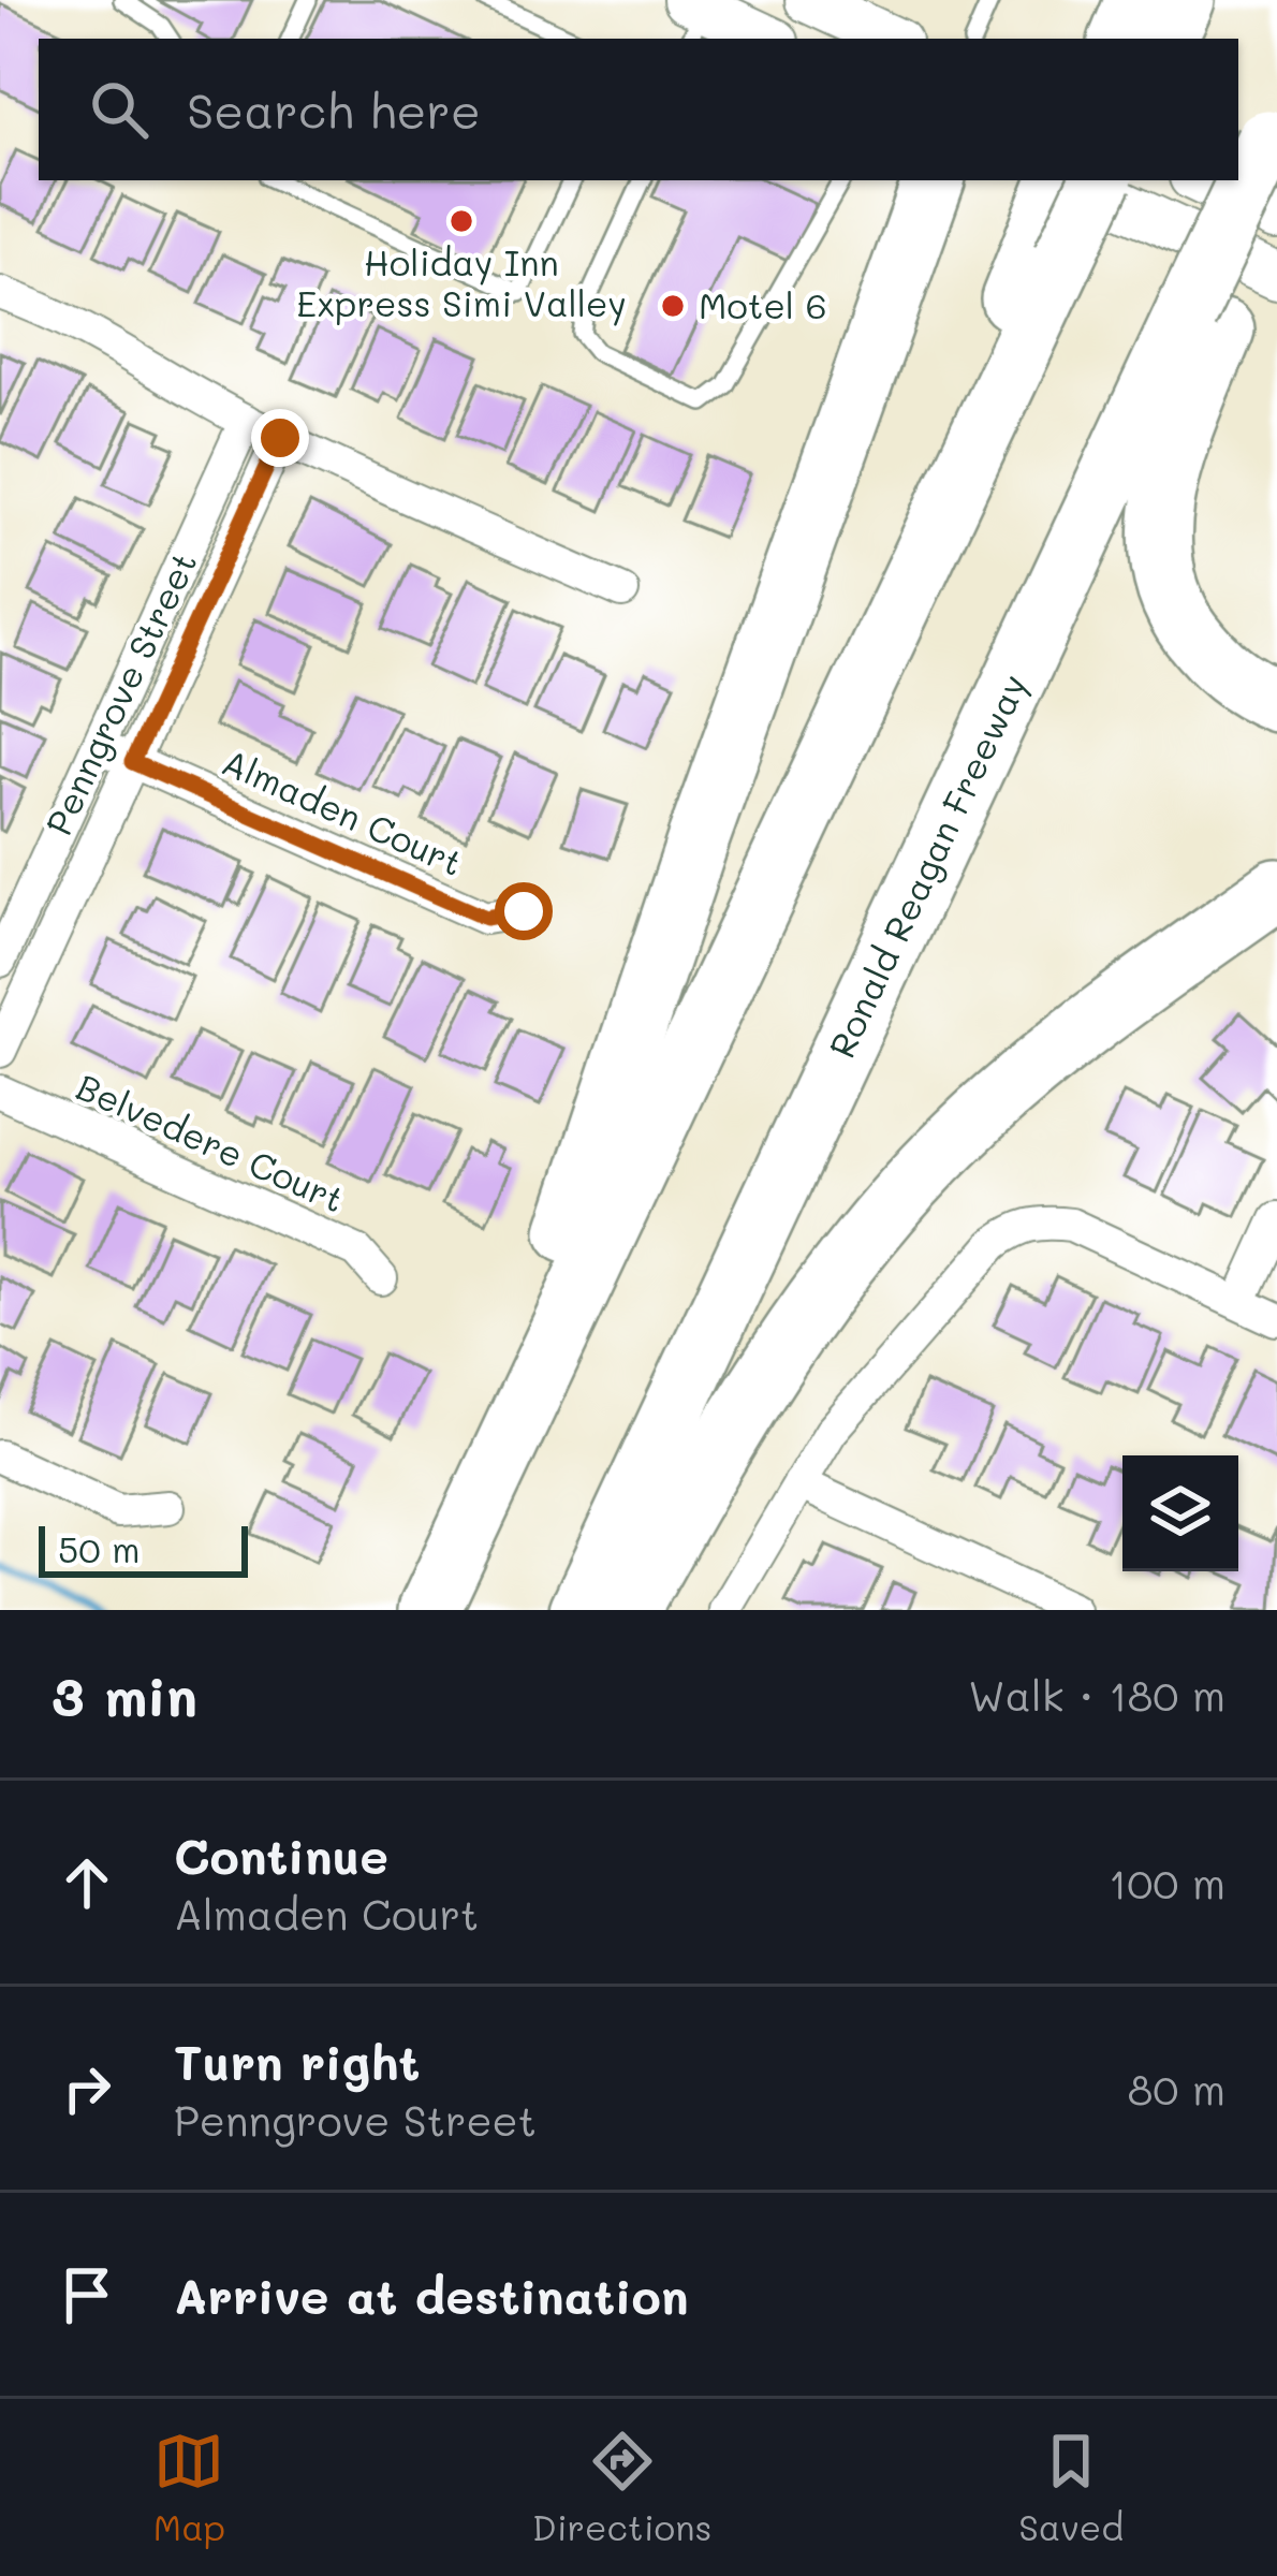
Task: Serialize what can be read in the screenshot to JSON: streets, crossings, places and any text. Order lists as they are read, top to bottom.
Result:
{
  "streets": {
    "highway": ["Ronald Reagan Freeway"],
    "street": ["Penngrove Street", "Almaden Court", "Belvedere Court"]
  },
  "crossings": [
    ["Penngrove Street", "Almaden Court"]
  ],
  "places": ["Holiday Inn Express Simi Valley", "Motel 6"],
  "scale_bar": "50 m",
  "page": {
    "search": "Search here",
    "scale": "50 m",
    "heading": ["3 min", "Walk · 180 m"],
    "list": [
      ["Continue", "Almaden Court", "100 m"],
      ["Turn right", "Penngrove Street", "80 m"],
      "Arrive at destination"
    ],
    "nav": ["Map", "Directions", "Saved"]
  }
}
